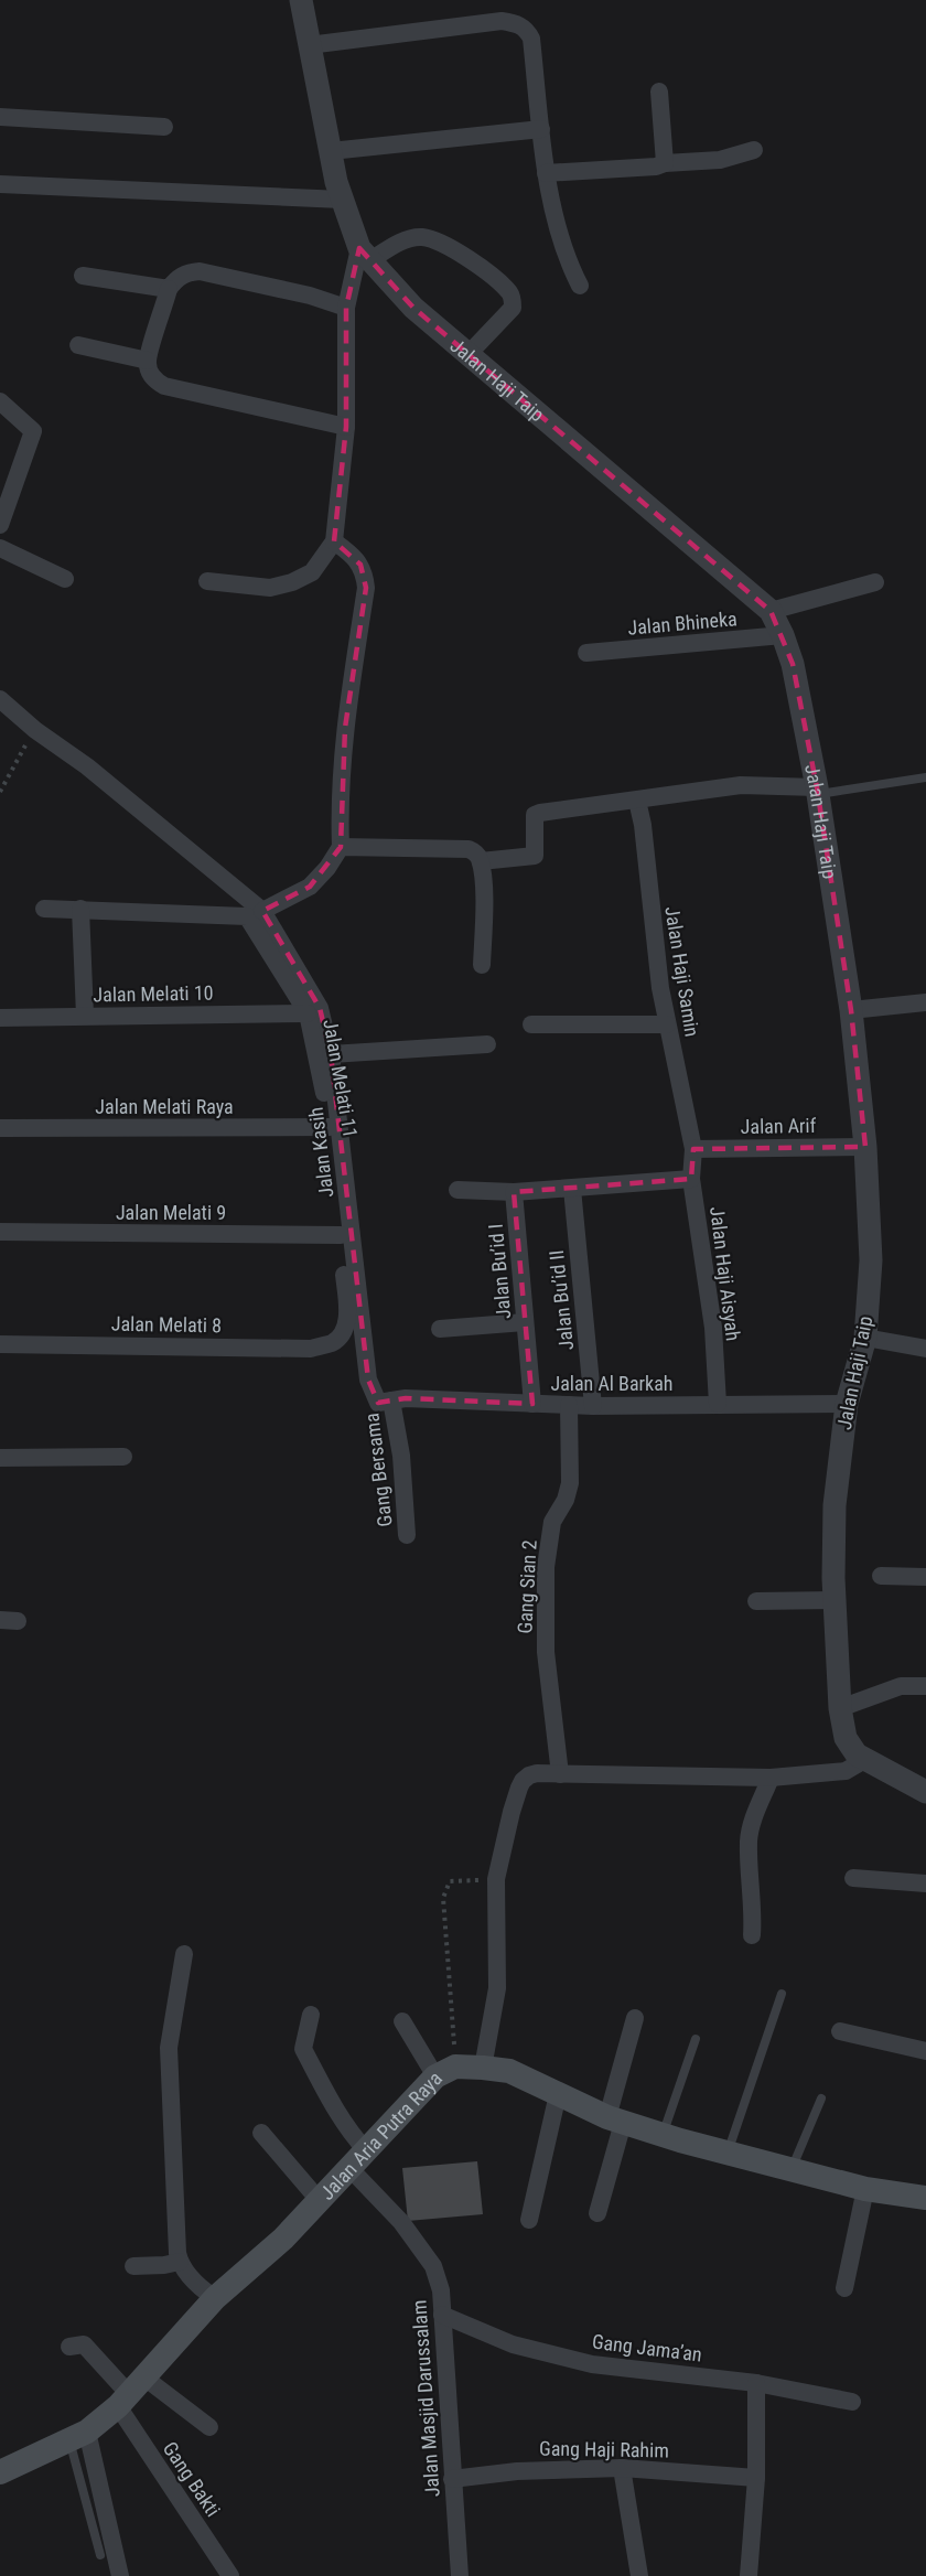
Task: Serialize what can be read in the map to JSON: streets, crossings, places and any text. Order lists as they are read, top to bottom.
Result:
{
  "streets": {
    "main road": ["Jalan Aria Putra Raya"],
    "street": [
      "Jalan Haji Taip",
      "Jalan Bhineka",
      "Jalan Haji Samin",
      "Jalan Melati 10",
      "Jalan Melati 11",
      "Jalan Melati Raya",
      "Jalan Arif",
      "Jalan Kasih",
      "Jalan Melati 9",
      "Jalan Bu’id I",
      "Jalan Haji Aisyah",
      "Jalan Bu’id II",
      "Jalan Melati 8",
      "Jalan Al Barkah",
      "Gang Bersama",
      "Gang Sian 2",
      "Gang Jama’an",
      "Jalan Masjid Darussalam",
      "Gang Haji Rahim",
      "Gang Bakti"
    ]
  },
  "crossings": [
    ["Jalan Haji Taip", "Jalan Bhineka"],
    ["Jalan Haji Taip", "Jalan Arif"],
    ["Jalan Haji Taip", "Jalan Al Barkah"],
    ["Jalan Haji Samin", "Jalan Arif"],
    ["Jalan Haji Samin", "Jalan Haji Aisyah"],
    ["Jalan Melati 10", "Jalan Melati 11"],
    ["Jalan Melati 11", "Jalan Melati Raya"],
    ["Jalan Melati 11", "Jalan Melati 9"],
    ["Jalan Melati 11", "Jalan Melati 8"],
    ["Jalan Arif", "Jalan Haji Aisyah"],
    ["Jalan Kasih", "Jalan Al Barkah"],
    ["Jalan Kasih", "Gang Bersama"],
    ["Jalan Bu’id I", "Jalan Al Barkah"],
    ["Jalan Haji Aisyah", "Jalan Al Barkah"],
    ["Jalan Bu’id II", "Jalan Al Barkah"],
    ["Jalan Al Barkah", "Gang Bersama"],
    ["Jalan Al Barkah", "Gang Sian 2"],
    ["Jalan Aria Putra Raya", "Jalan Masjid Darussalam"],
    ["Jalan Aria Putra Raya", "Gang Bakti"],
    ["Gang Jama’an", "Jalan Masjid Darussalam"],
    ["Jalan Masjid Darussalam", "Gang Haji Rahim"]
  ]
}
